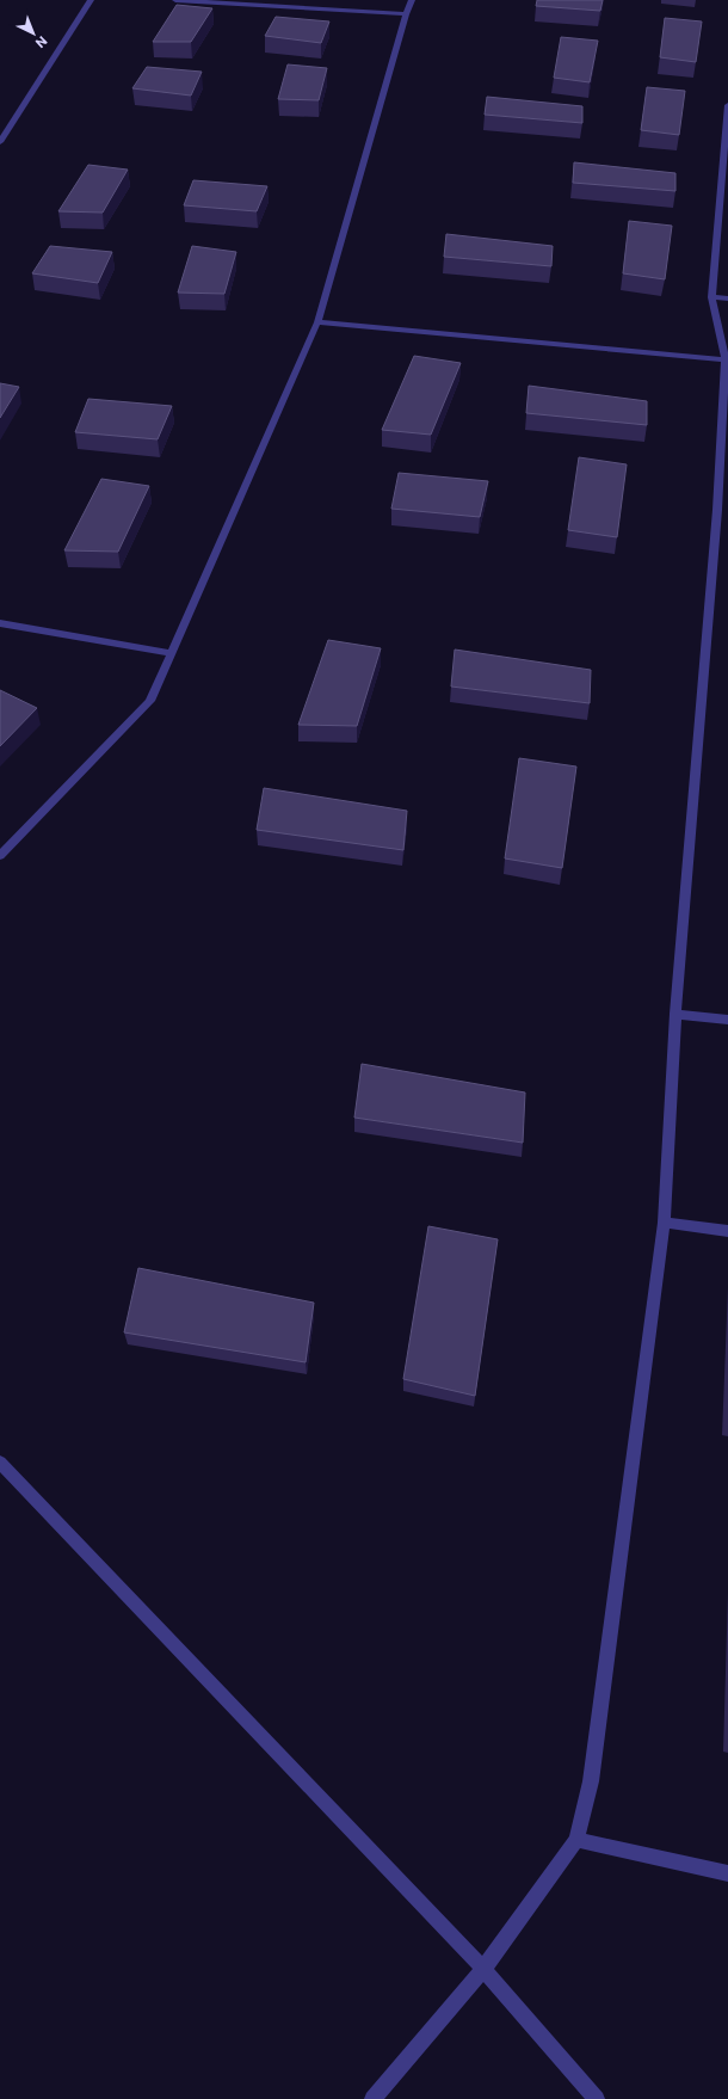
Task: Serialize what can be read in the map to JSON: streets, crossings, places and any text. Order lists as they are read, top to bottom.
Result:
{
  "north": "bottom right"
}
